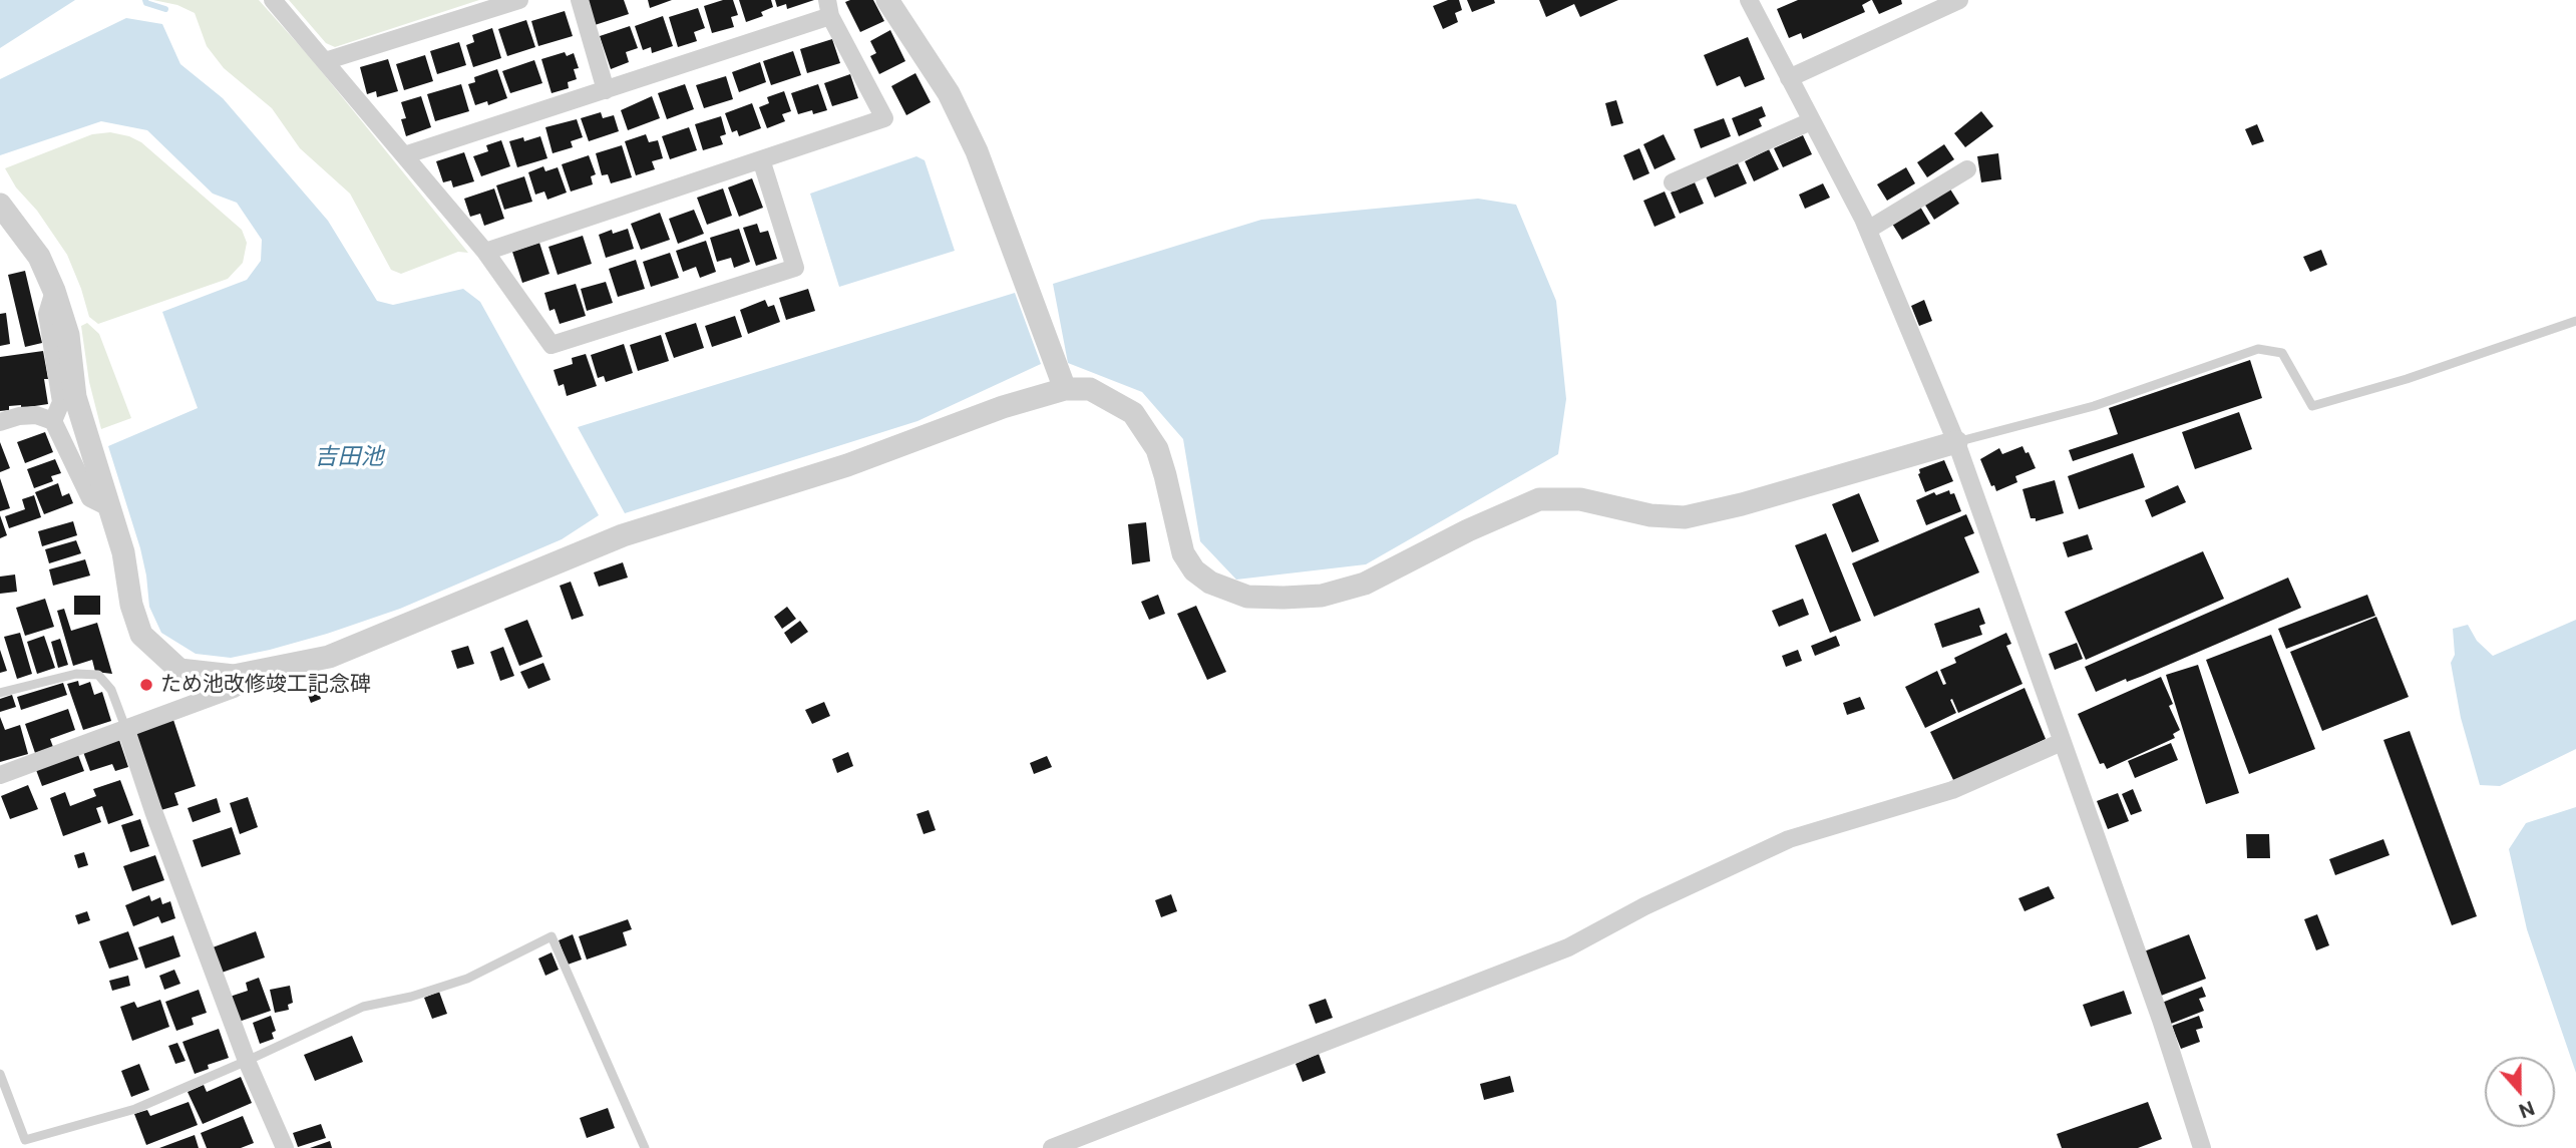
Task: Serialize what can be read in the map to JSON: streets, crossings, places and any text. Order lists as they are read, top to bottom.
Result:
{
  "water": ["吉田池"],
  "places": ["ため池改修竣工記念碑"],
  "north": "bottom"
}
